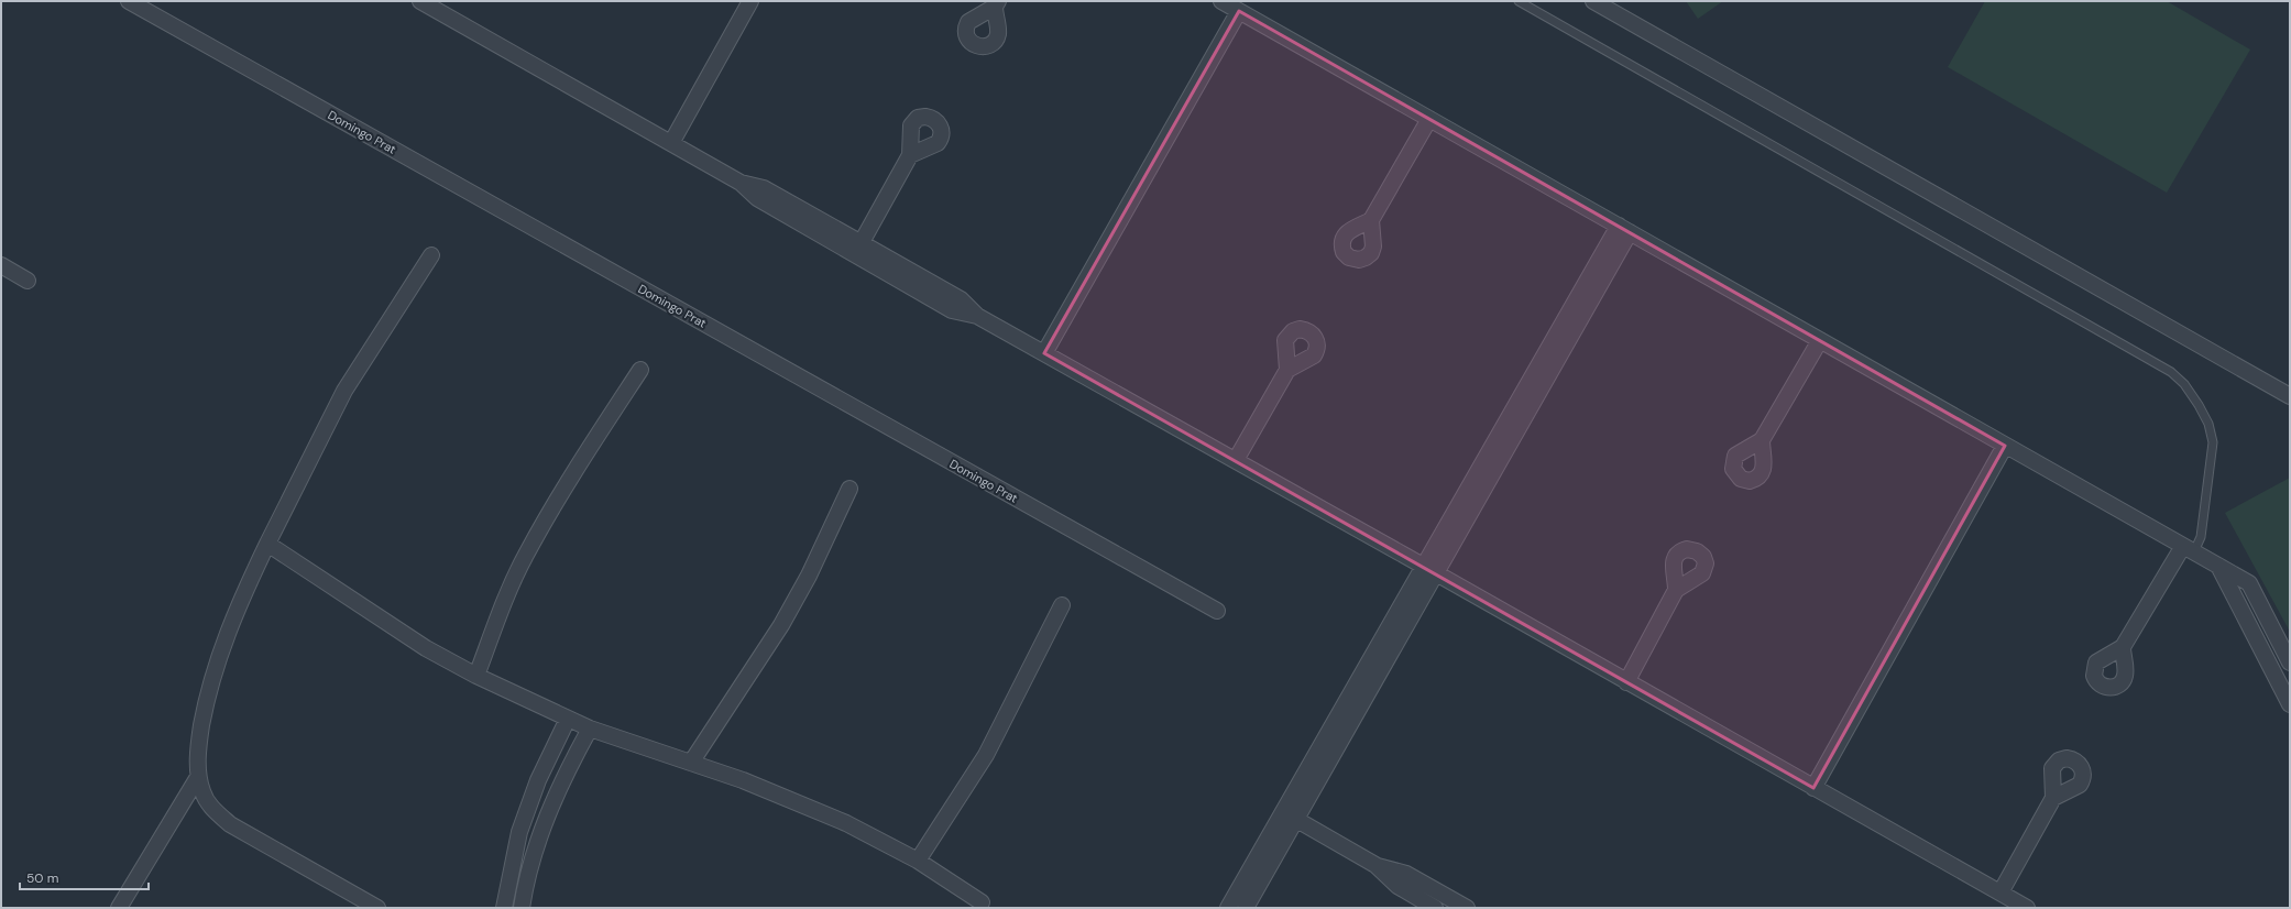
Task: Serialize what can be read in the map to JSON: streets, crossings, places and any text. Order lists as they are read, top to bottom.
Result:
{
  "streets": {
    "street": ["Domingo Prat"]
  },
  "scale_bar": "50 m"
}
